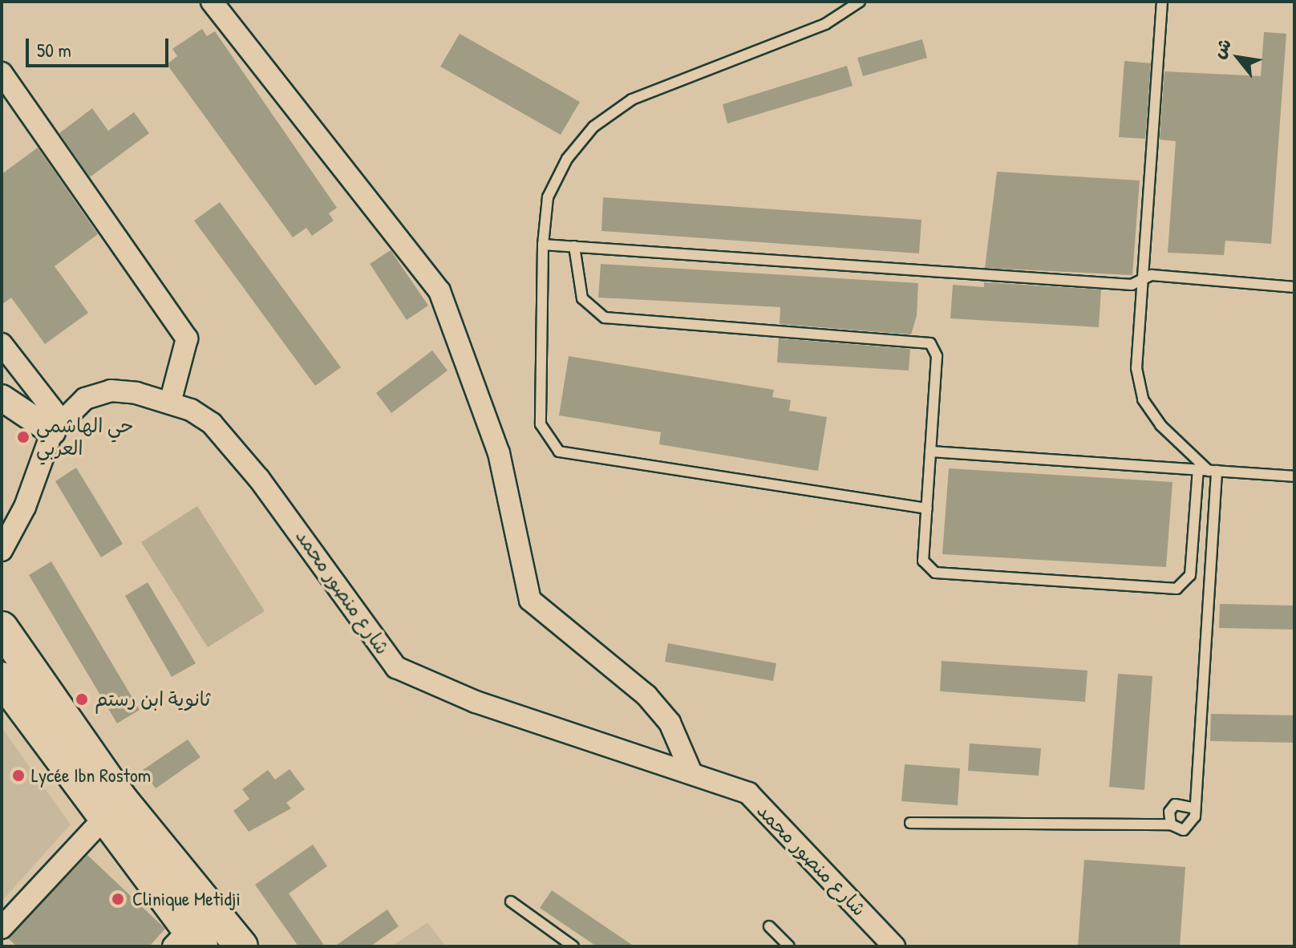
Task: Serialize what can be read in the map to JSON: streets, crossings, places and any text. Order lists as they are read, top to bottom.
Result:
{
  "streets": {
    "street": ["شارع منصور محمد"]
  },
  "places": [
    "حي الهاشمي العربي",
    "ثانوية ابن رستم",
    "Lycée Ibn Rostom",
    "Clinique Metidji"
  ],
  "scale_bar": "50 m",
  "north": "top left"
}
